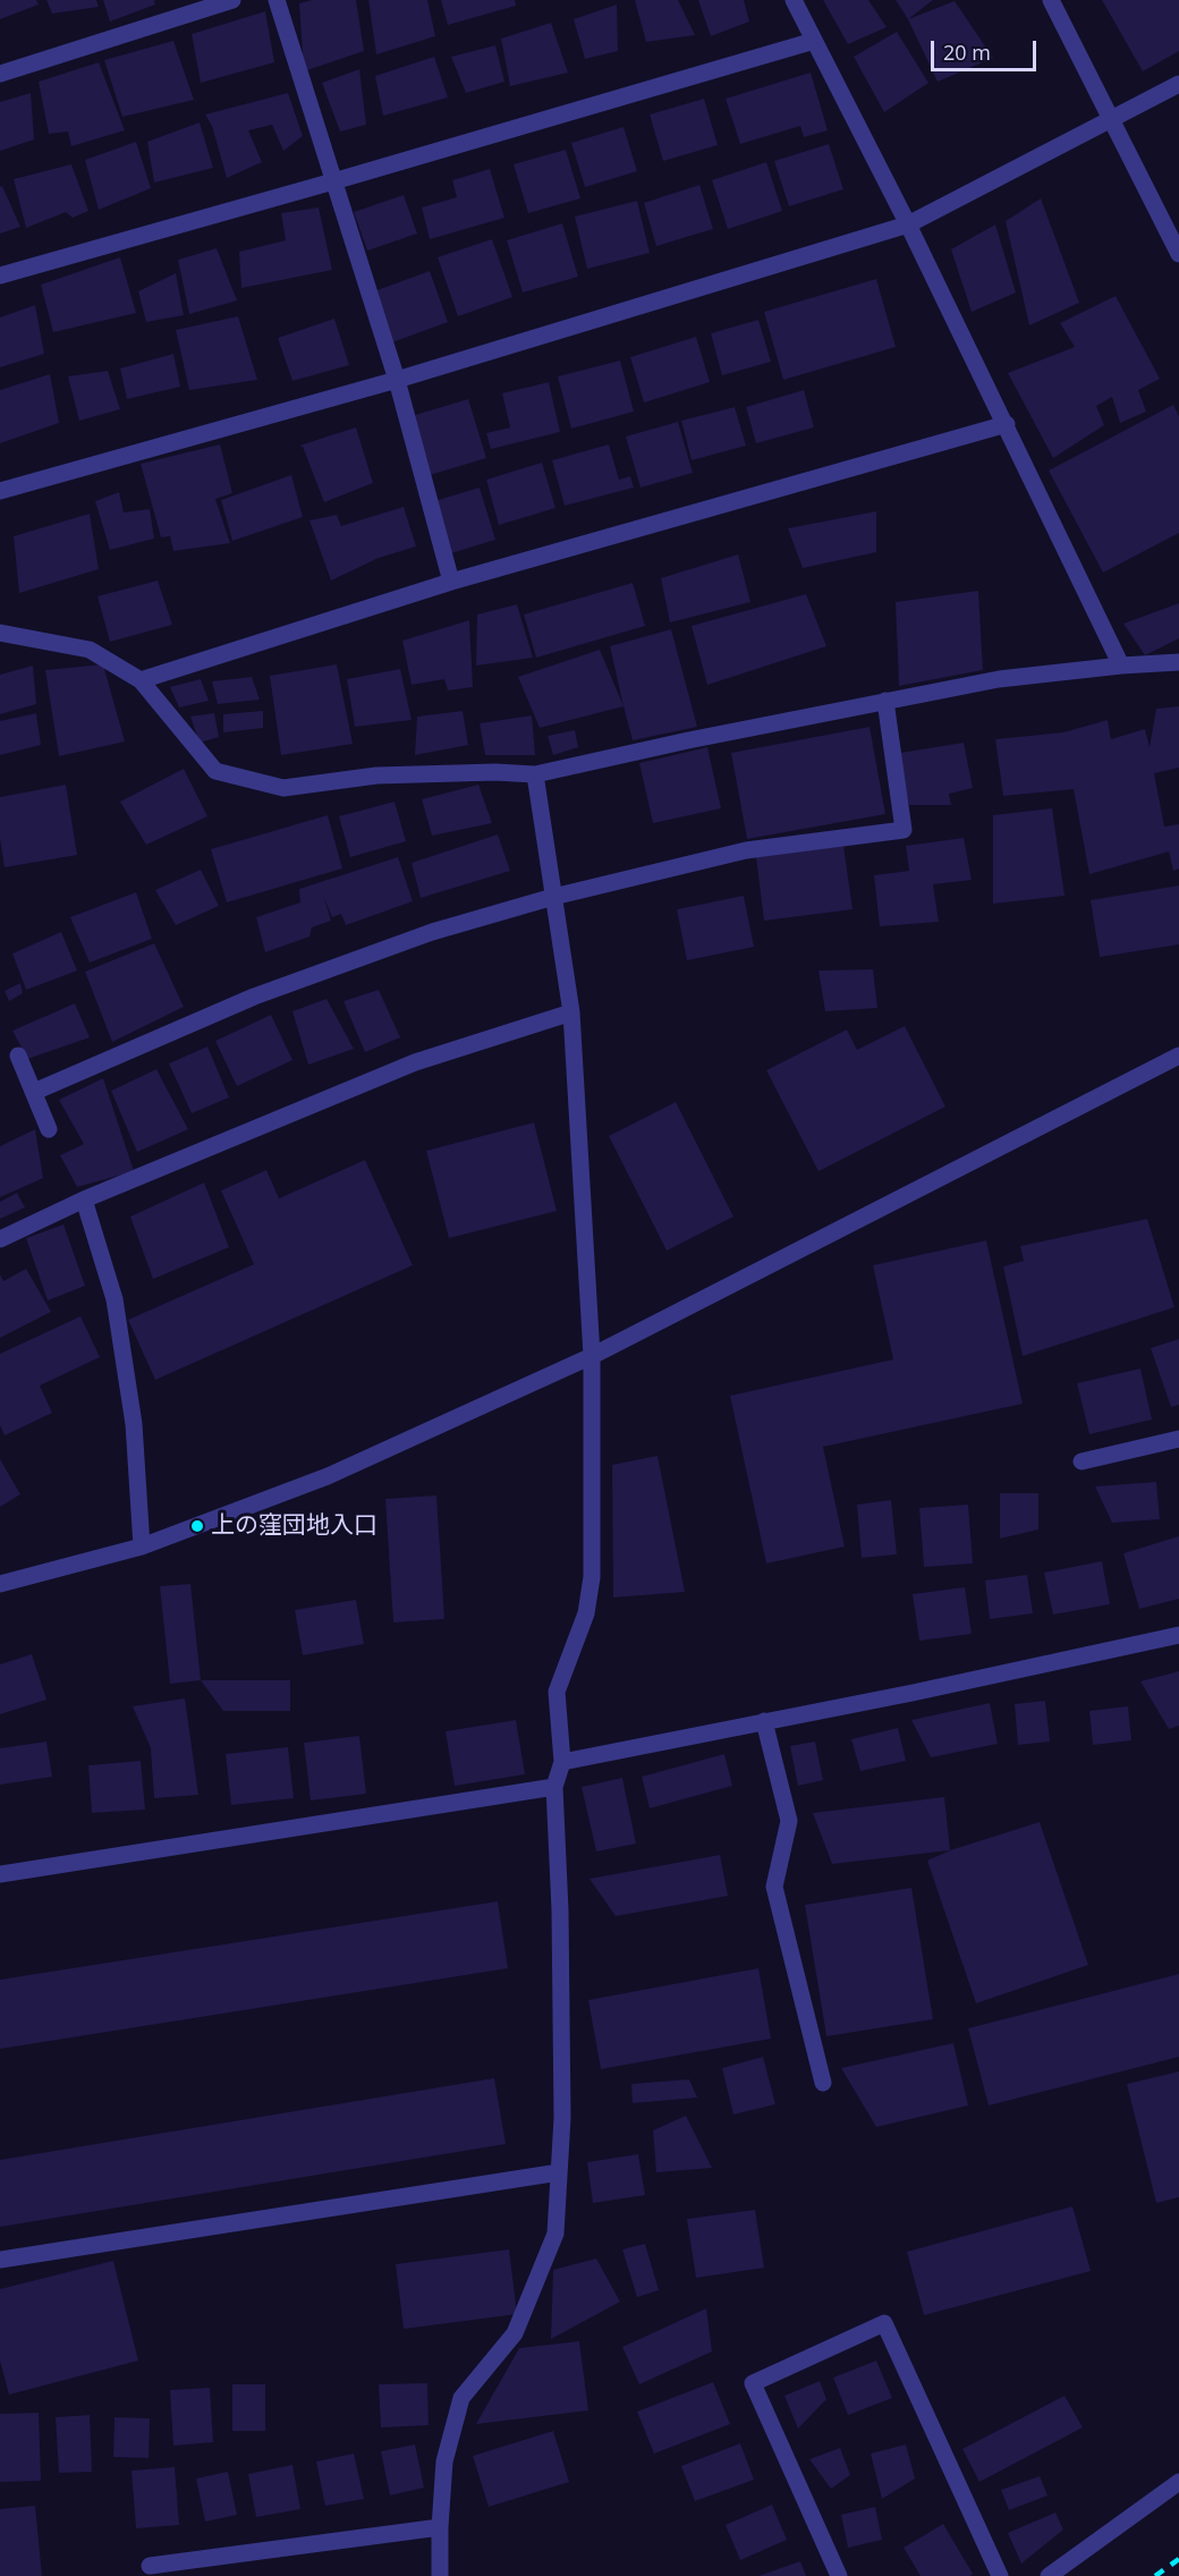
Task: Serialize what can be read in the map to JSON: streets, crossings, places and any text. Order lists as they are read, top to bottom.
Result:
{
  "places": ["上の窪団地入口"],
  "scale_bar": "20 m"
}
